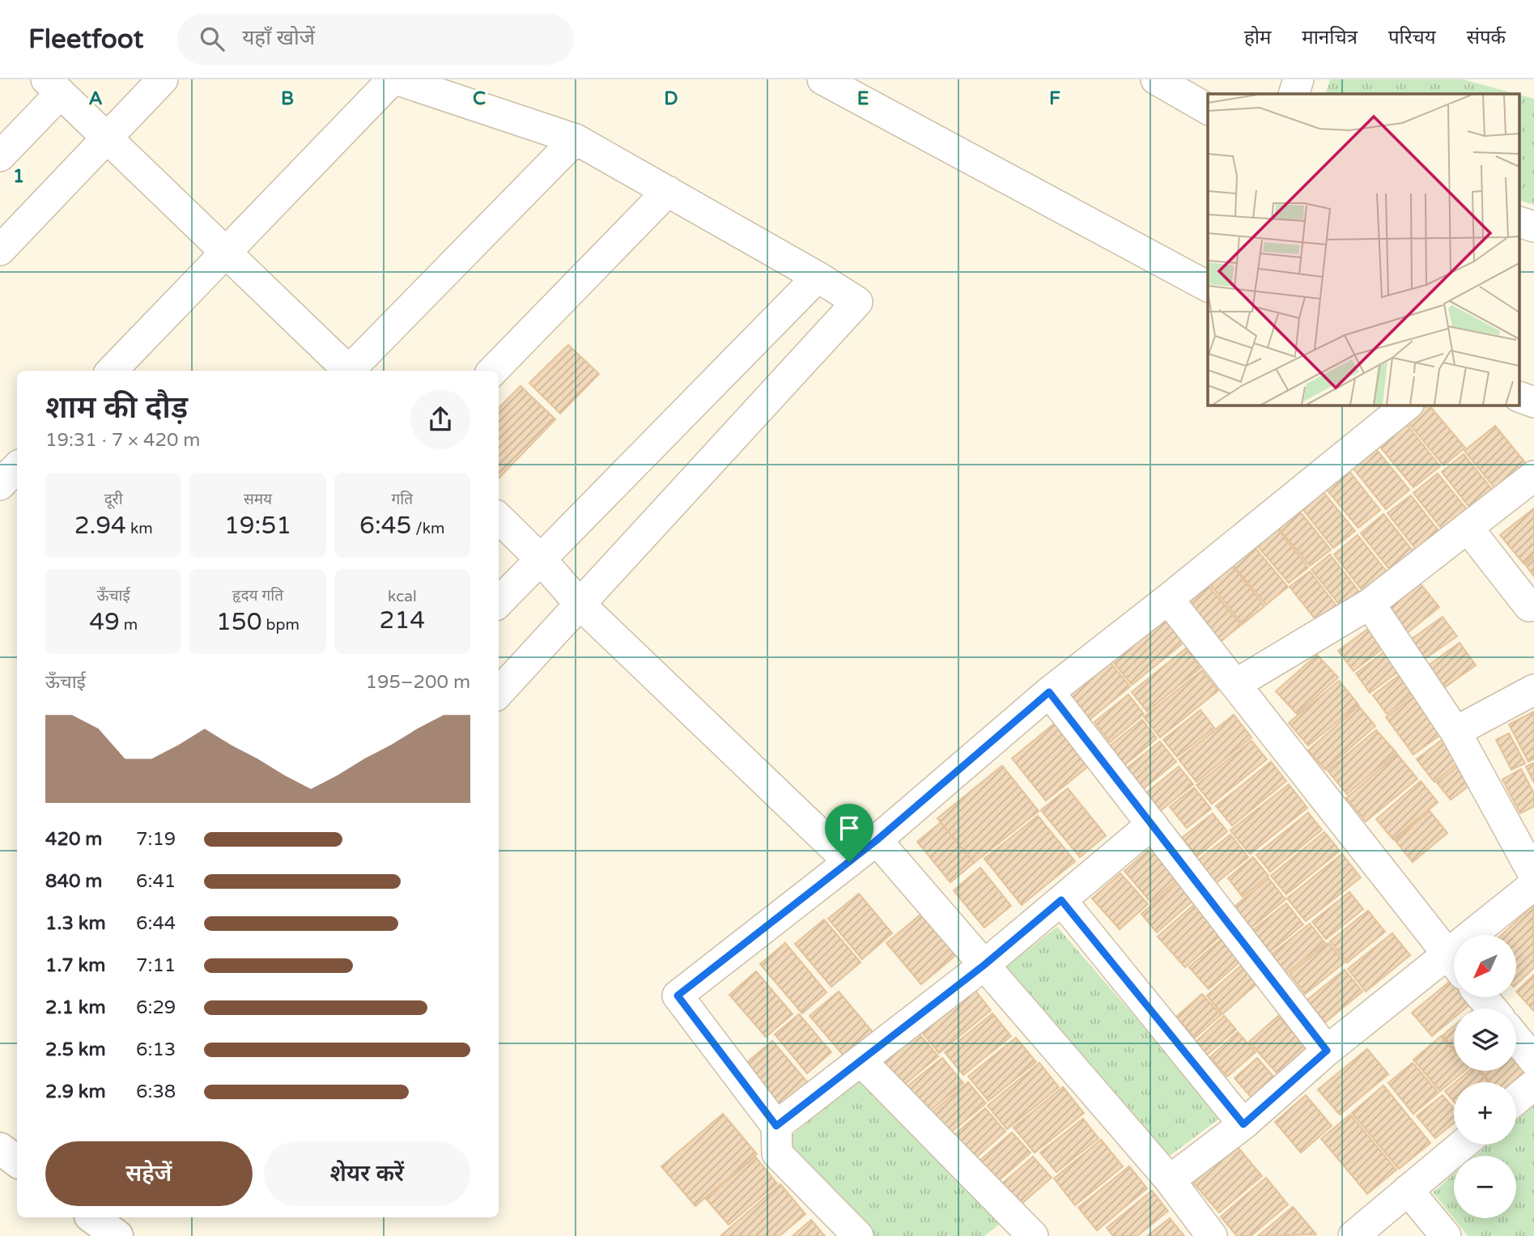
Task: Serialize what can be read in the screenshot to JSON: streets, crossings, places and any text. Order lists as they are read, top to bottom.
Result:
{
  "north": "bottom left",
  "page": {
    "header": "Fleetfoot",
    "search": "यहाँ खोजें",
    "nav": [
      "होम",
      "मानचित्र",
      "परिचय",
      "संपर्क"
    ],
    "heading": ["शाम की दौड़", "19:31 · 7 × 420 m"],
    "stats": [
      ["दूरी", "2.94 km"],
      ["समय", "19:51"],
      ["गति", "6:45 /km"],
      ["ऊँचाई", "49 m"],
      ["हृदय गति", "150 bpm"],
      ["kcal", "214"]
    ],
    "chart": ["ऊँचाई", "195–200 m"],
    "list": [
      {
        "name": "420 m",
        "note": "7:19"
      },
      {
        "name": "840 m",
        "note": "6:41"
      },
      {
        "name": "1.3 km",
        "note": "6:44"
      },
      {
        "name": "1.7 km",
        "note": "7:11"
      },
      {
        "name": "2.1 km",
        "note": "6:29"
      },
      {
        "name": "2.5 km",
        "note": "6:13"
      },
      {
        "name": "2.9 km",
        "note": "6:38"
      }
    ],
    "map_buttons": ["+", "−"],
    "buttons": ["सहेजें", "शेयर करें"]
  },
  "grid": {
    "columns": [
      "A",
      "B",
      "C",
      "D",
      "E",
      "F"
    ],
    "rows": ["1"]
  }
}
